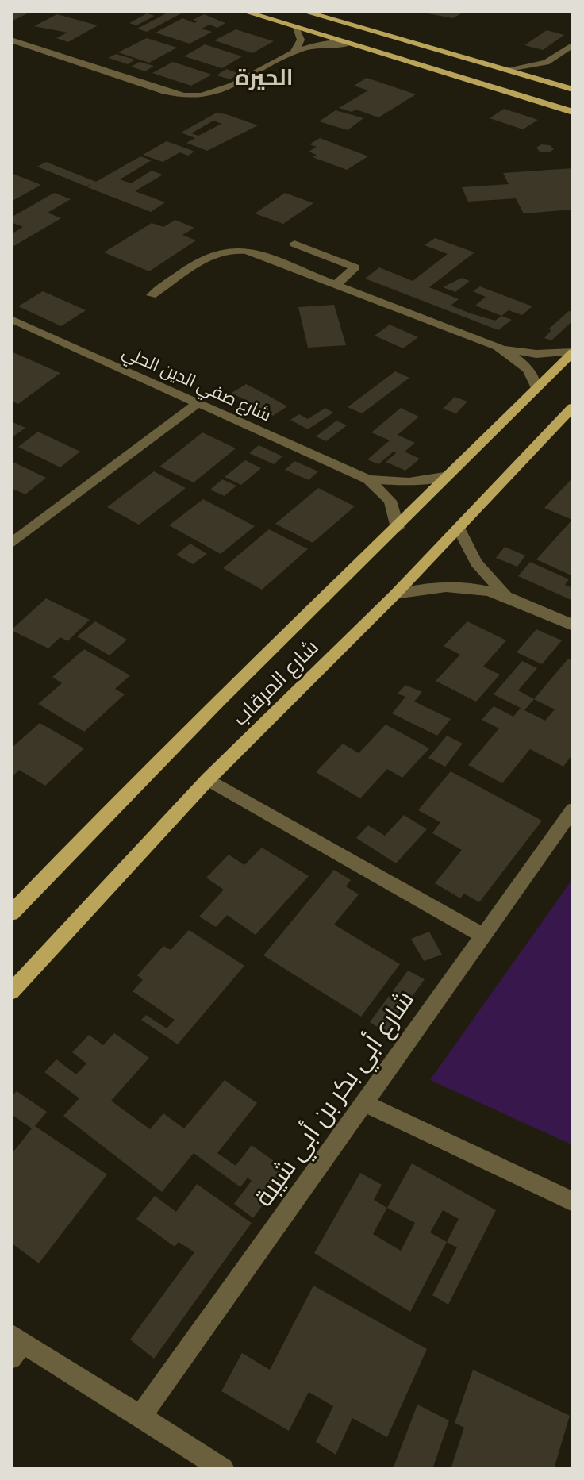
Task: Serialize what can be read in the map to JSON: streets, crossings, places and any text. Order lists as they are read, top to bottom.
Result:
{
  "streets": {
    "main road": ["شارع المرقاب"],
    "street": ["شارع صفي الدين الحلي", "شارع أبي بكر بن أبي شيبة"]
  },
  "crossings": [
    ["شارع صفي الدين الحلي", "شارع المرقاب"]
  ],
  "districts": ["الحيرة"]
}
